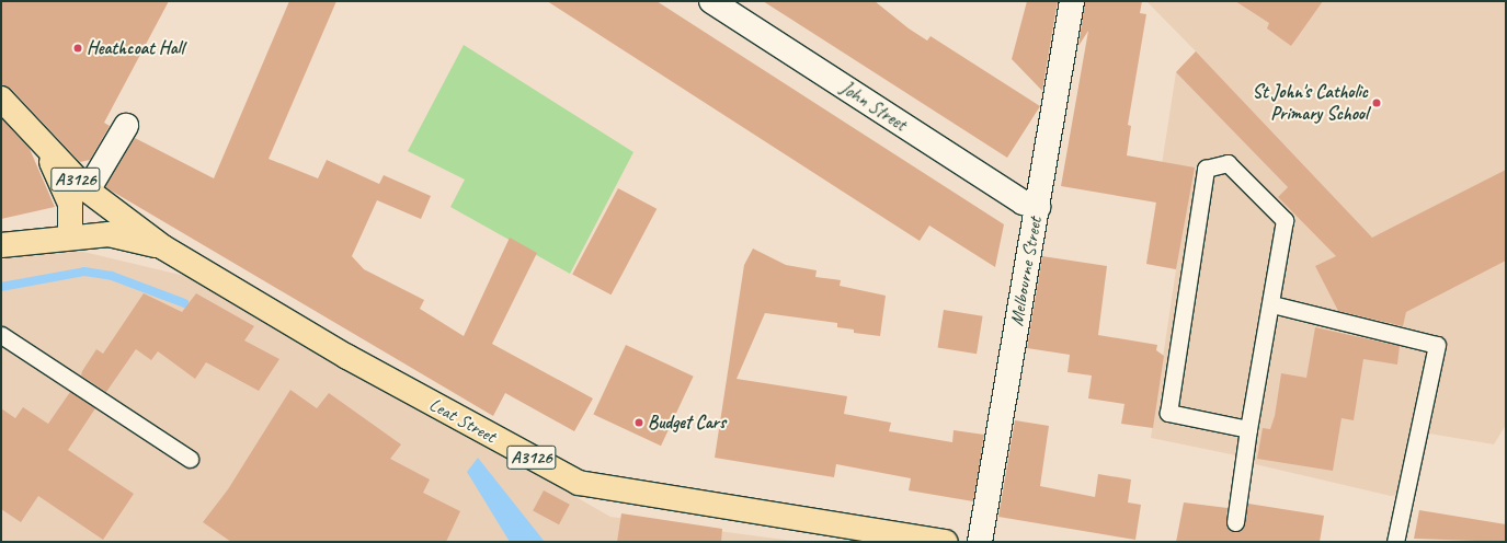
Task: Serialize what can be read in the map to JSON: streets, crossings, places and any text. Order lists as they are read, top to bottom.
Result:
{
  "streets": {
    "main road": ["A3126", "Leat Street"],
    "street": ["John Street", "Melbourne Street"]
  },
  "crossings": [
    ["John Street", "Melbourne Street"],
    ["A3126", "Leat Street"]
  ],
  "places": ["Heathcoat Hall", "St John's Catholic Primary School", "Budget Cars"]
}
